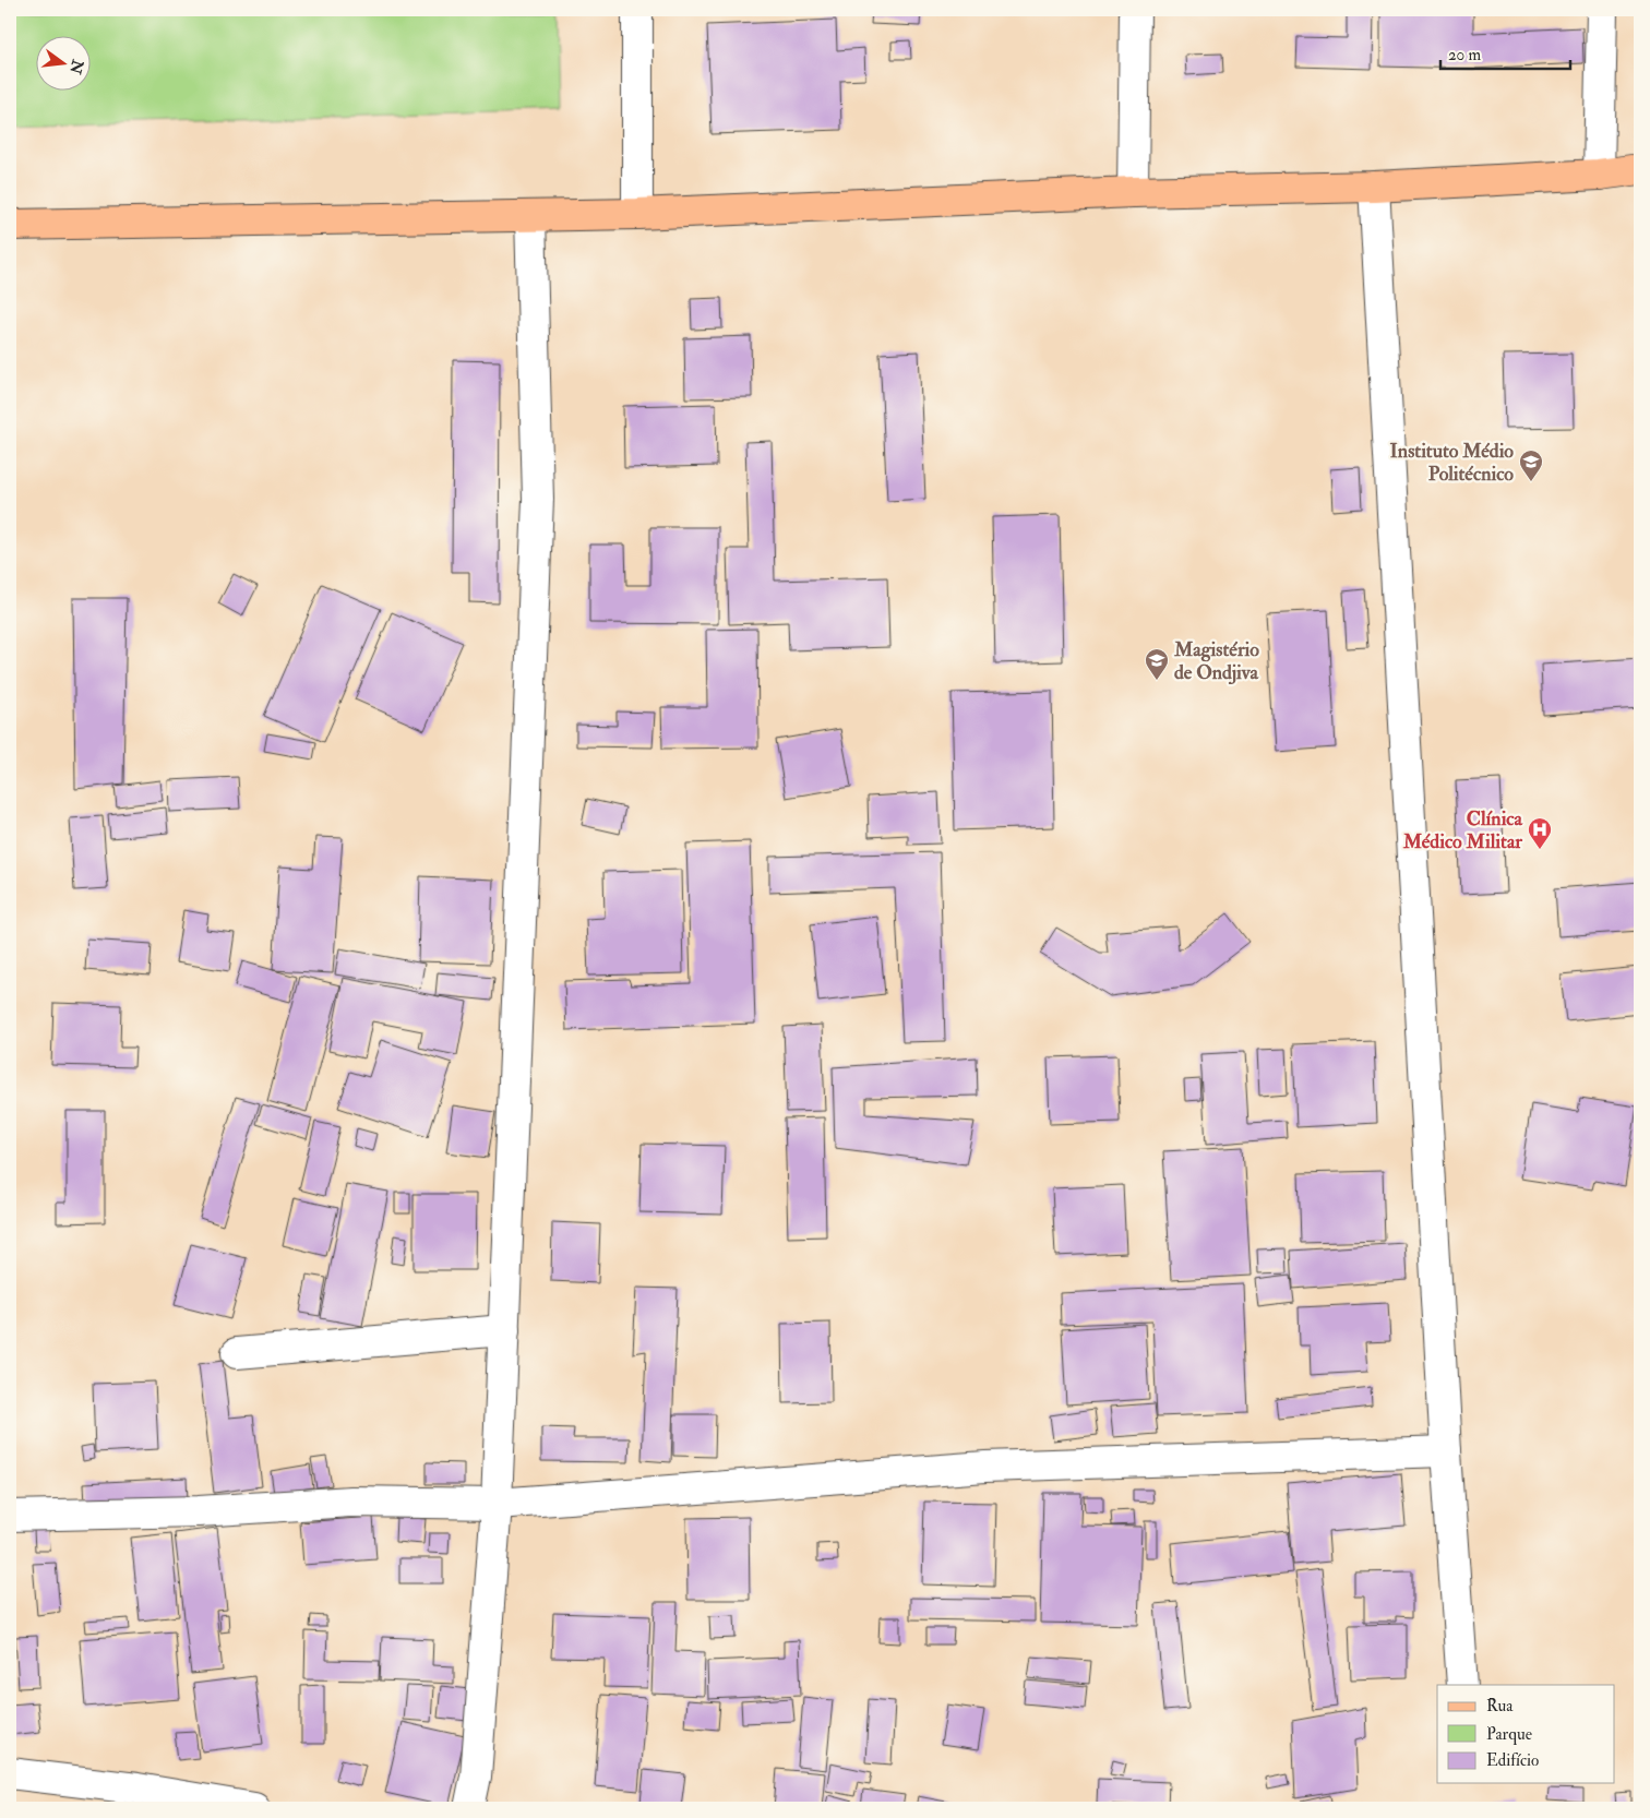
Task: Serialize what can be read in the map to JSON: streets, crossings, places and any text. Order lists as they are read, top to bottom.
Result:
{
  "places": {
    "school or university": ["Instituto Médio Politécnico", "Magistério de Ondjiva"],
    "hospital": ["Clínica Médico Militar"]
  },
  "legend": ["Rua", "Parque", "Edifício"],
  "scale_bar": "20 m",
  "north": "right"
}
